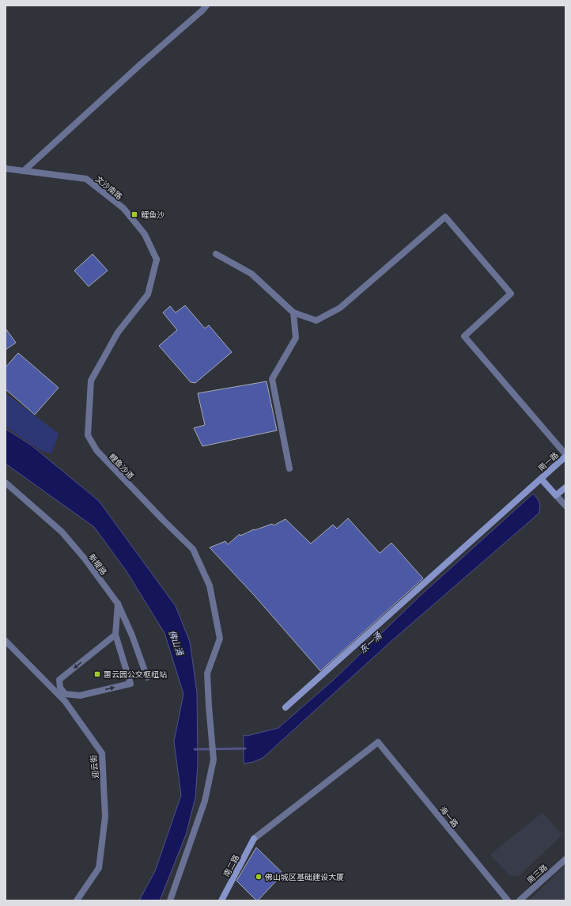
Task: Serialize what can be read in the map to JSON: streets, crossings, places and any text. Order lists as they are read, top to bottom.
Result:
{
  "streets": {
    "main road": ["南一路", "南二路"],
    "street": [
      "文沙南路",
      "鲤鱼沙道",
      "新堤路",
      "迎云街",
      "海一路",
      "南三路"
    ]
  },
  "crossings": [
    ["文沙南路", "鲤鱼沙道"],
    ["海一路", "南二路"]
  ],
  "water": ["佛山涌", "东一涌"],
  "places": {
    "transit": ["鲤鱼沙", "惠云园公交枢纽站"],
    "other": ["佛山城区基础建设大厦"]
  }
}
